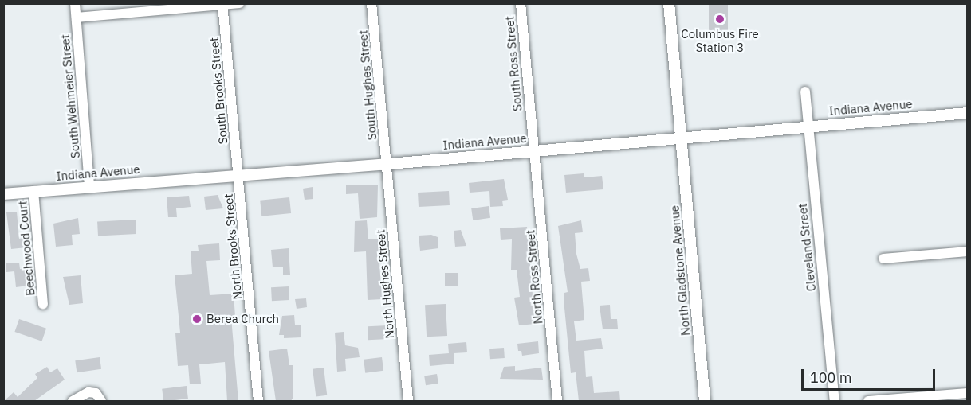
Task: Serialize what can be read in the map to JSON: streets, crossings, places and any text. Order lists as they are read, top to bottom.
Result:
{
  "streets": {
    "street": [
      "South Ross Street",
      "South Hughes Street",
      "South Brooks Street",
      "South Wehmeier Street",
      "Indiana Avenue",
      "North Brooks Street",
      "Cleveland Street",
      "Beechwood Court",
      "North Gladstone Avenue",
      "North Ross Street",
      "North Hughes Street"
    ]
  },
  "crossings": [
    ["South Ross Street", "Indiana Avenue"],
    ["South Ross Street", "North Ross Street"],
    ["South Hughes Street", "Indiana Avenue"],
    ["South Hughes Street", "North Hughes Street"],
    ["South Brooks Street", "Indiana Avenue"],
    ["South Brooks Street", "North Brooks Street"],
    ["South Wehmeier Street", "Indiana Avenue"],
    ["Indiana Avenue", "North Brooks Street"],
    ["Indiana Avenue", "Cleveland Street"],
    ["Indiana Avenue", "Beechwood Court"],
    ["Indiana Avenue", "North Gladstone Avenue"],
    ["Indiana Avenue", "North Ross Street"],
    ["Indiana Avenue", "North Hughes Street"]
  ],
  "places": ["Columbus Fire Station 3", "Berea Church"],
  "scale_bar": "100 m"
}
